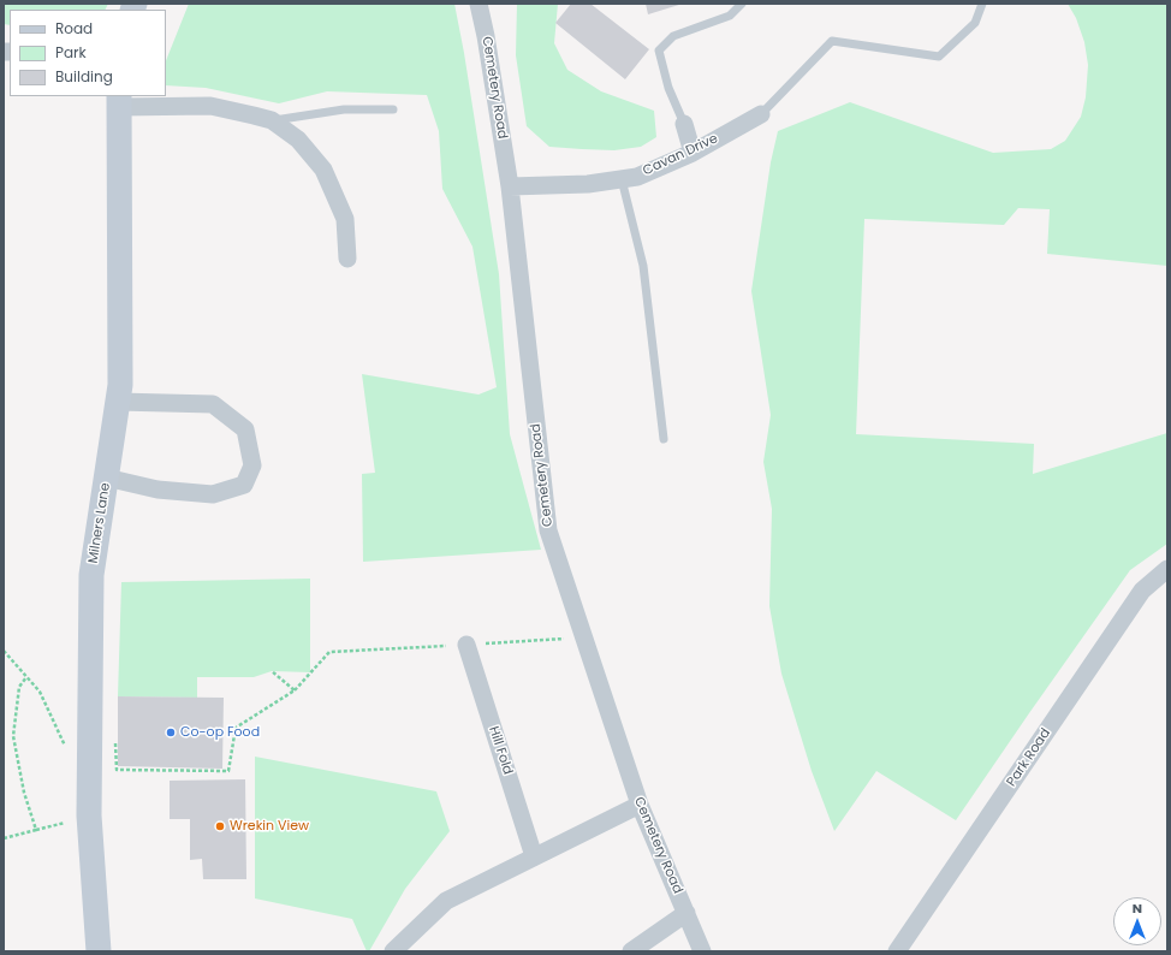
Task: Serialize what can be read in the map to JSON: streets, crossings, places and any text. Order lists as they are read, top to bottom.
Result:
{
  "streets": {
    "street": [
      "Cemetery Road",
      "Cavan Drive",
      "Milners Lane",
      "Hill Fold",
      "Park Road"
    ]
  },
  "crossings": [
    ["Cemetery Road", "Cavan Drive"]
  ],
  "places": ["Co-op Food", "Wrekin View"],
  "legend": ["Road", "Park", "Building"],
  "north": "top"
}
